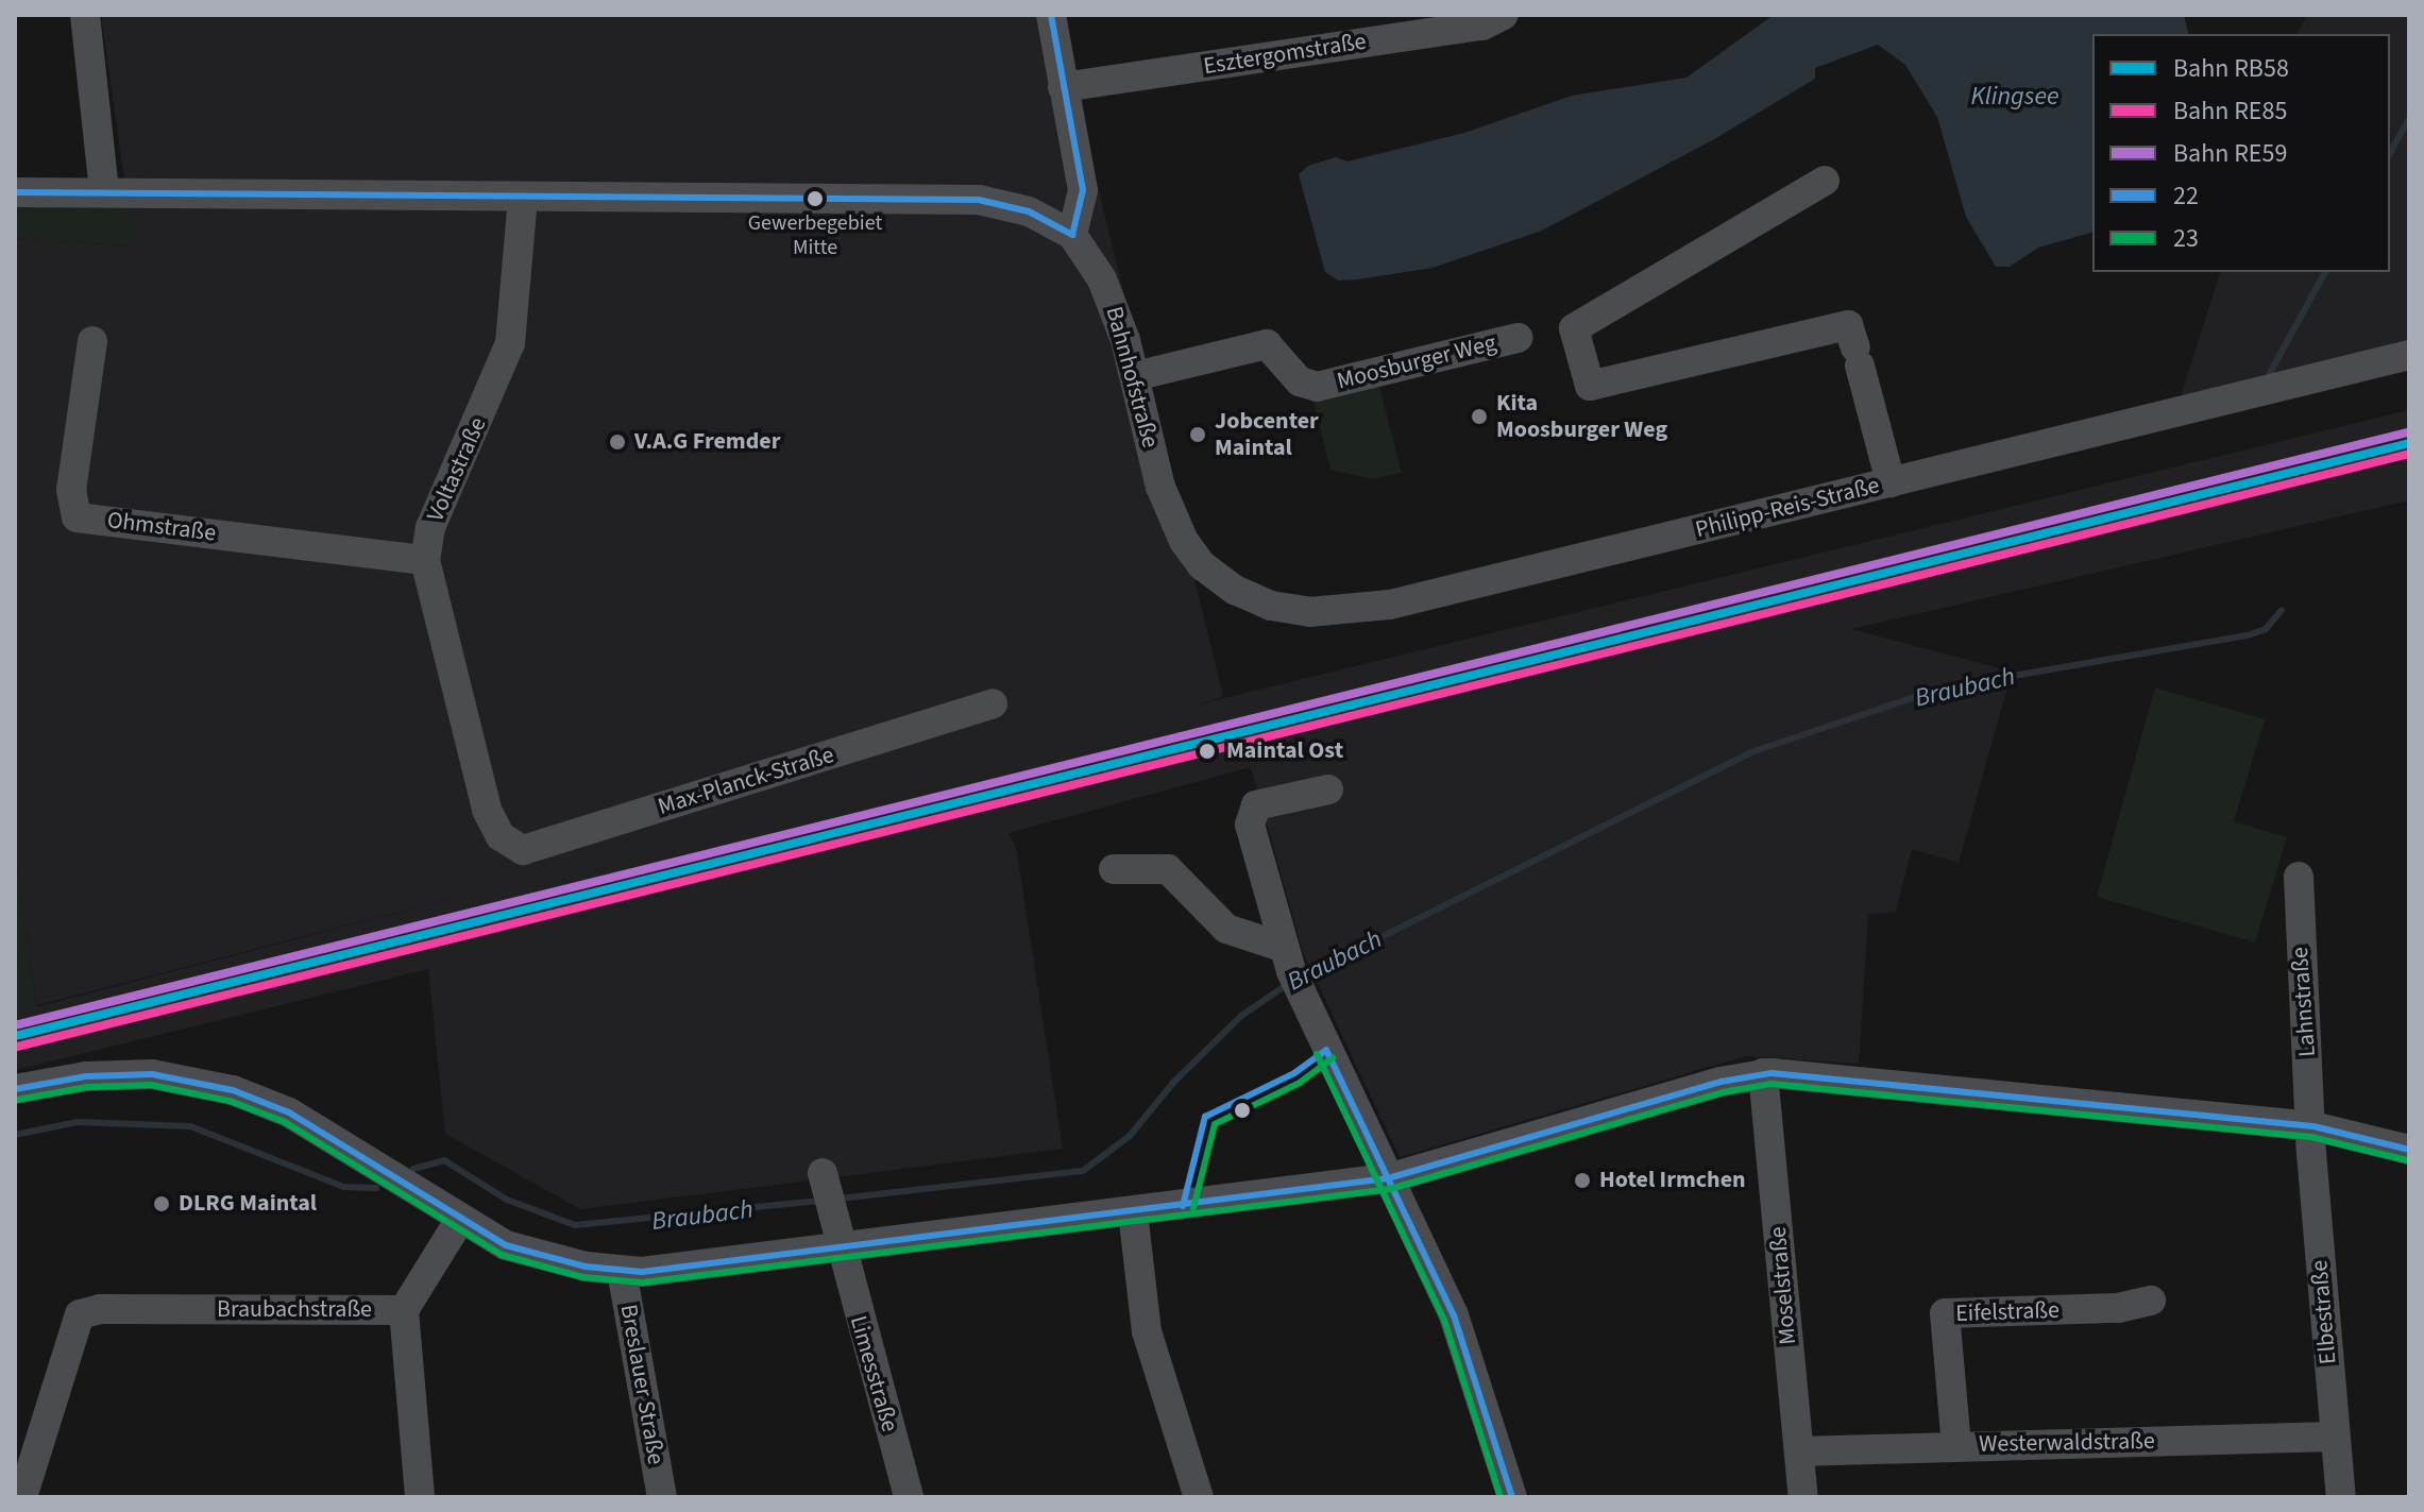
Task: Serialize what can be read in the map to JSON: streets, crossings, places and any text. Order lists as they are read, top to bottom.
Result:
{
  "streets": {
    "street": [
      "Esztergomstraße",
      "Moosburger Weg",
      "Bahnhofstraße",
      "Voltastraße",
      "Philipp-Reis-Straße",
      "Ohmstraße",
      "Max-Planck-Straße",
      "Lahnstraße",
      "Moselstraße",
      "Braubachstraße",
      "Eifelstraße",
      "Elbestraße",
      "Limesstraße",
      "Breslauer Straße",
      "Westerwaldstraße"
    ]
  },
  "crossings": [
    ["Moosburger Weg", "Bahnhofstraße"],
    ["Bahnhofstraße", "Philipp-Reis-Straße"],
    ["Voltastraße", "Ohmstraße"],
    ["Voltastraße", "Max-Planck-Straße"],
    ["Lahnstraße", "Elbestraße"],
    ["Moselstraße", "Westerwaldstraße"],
    ["Eifelstraße", "Westerwaldstraße"],
    ["Elbestraße", "Westerwaldstraße"]
  ],
  "water": ["Klingsee", "Braubach"],
  "places": [
    "Gewerbegebiet Mitte",
    "Kita Moosburger Weg",
    "Jobcenter Maintal",
    "V.A.G Fremder",
    "Maintal Ost",
    "Hotel Irmchen",
    "DLRG Maintal"
  ],
  "lines": [
    "transit line 22",
    "rail line RE59",
    "rail line RB58",
    "rail line RE85",
    "transit line 23"
  ],
  "legend": [
    "Bahn RB58",
    "Bahn RE85",
    "Bahn RE59",
    "22",
    "23"
  ]
}
